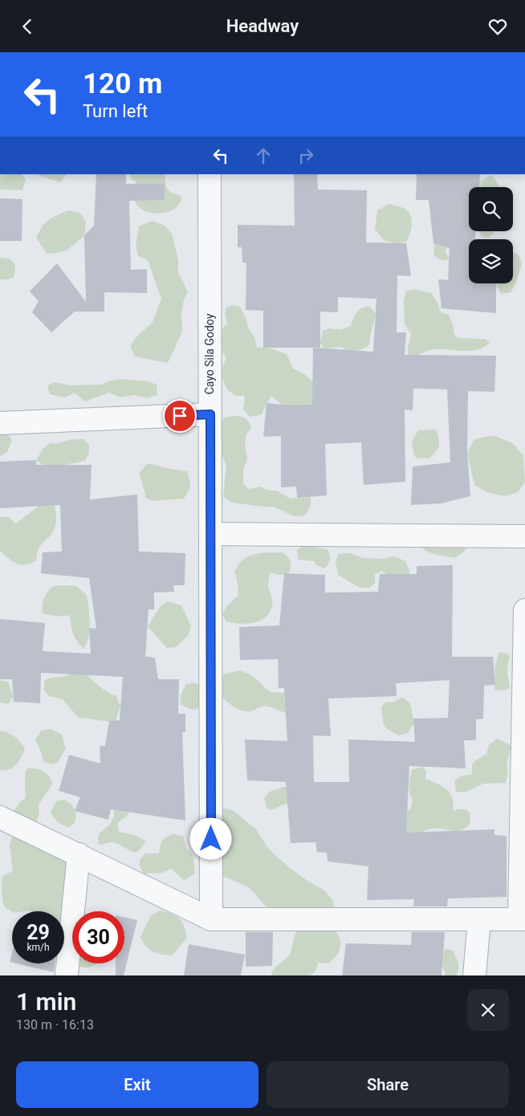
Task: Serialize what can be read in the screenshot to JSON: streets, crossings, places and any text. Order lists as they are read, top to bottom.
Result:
{
  "streets": {
    "street": ["Cayo Sila Godoy"]
  },
  "page": {
    "header": "Headway",
    "turn": ["120 m", "Turn left"],
    "speed": "29 km/h",
    "limit": "30",
    "heading": ["1 min", "130 m · 16:13"],
    "buttons": ["Exit", "Share"]
  }
}
